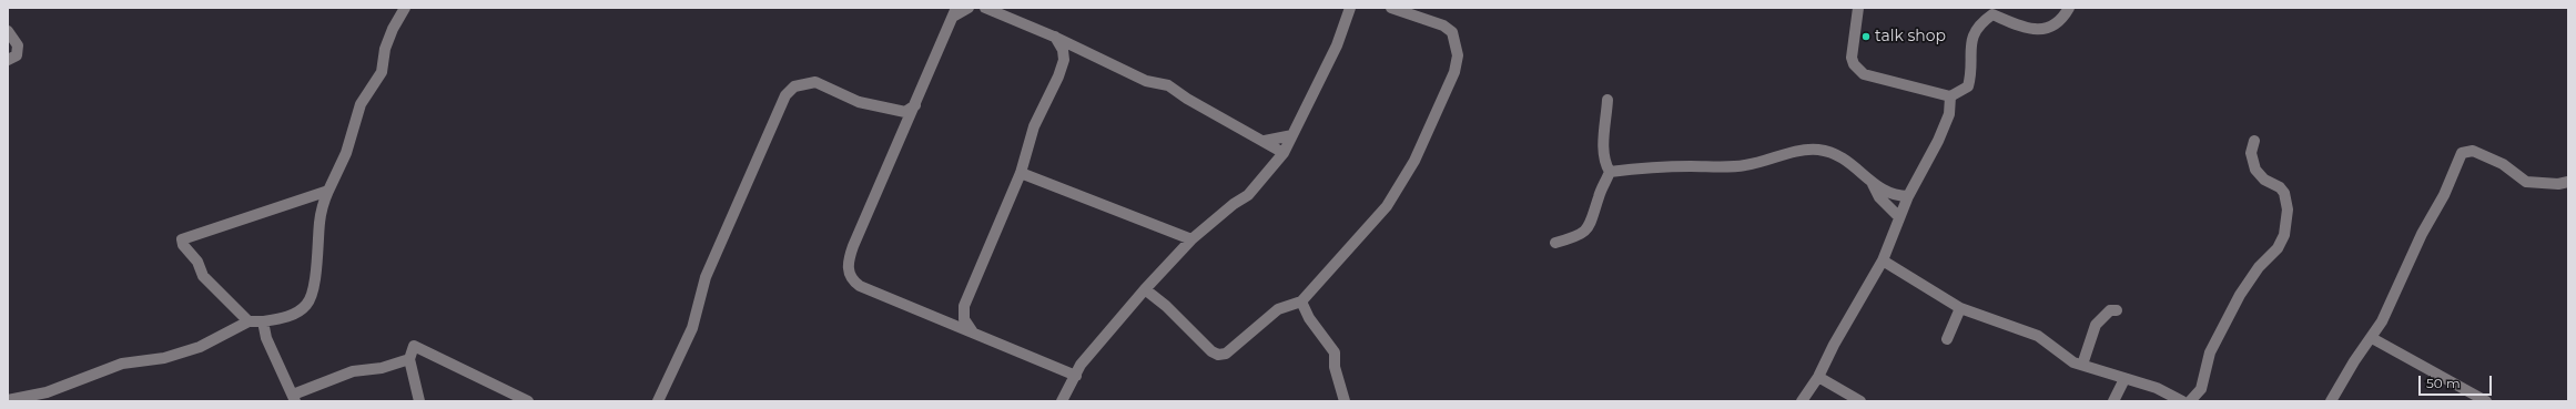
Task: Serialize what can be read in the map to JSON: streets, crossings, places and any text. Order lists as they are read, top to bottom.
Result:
{
  "places": ["talk shop"],
  "scale_bar": "50 m"
}
